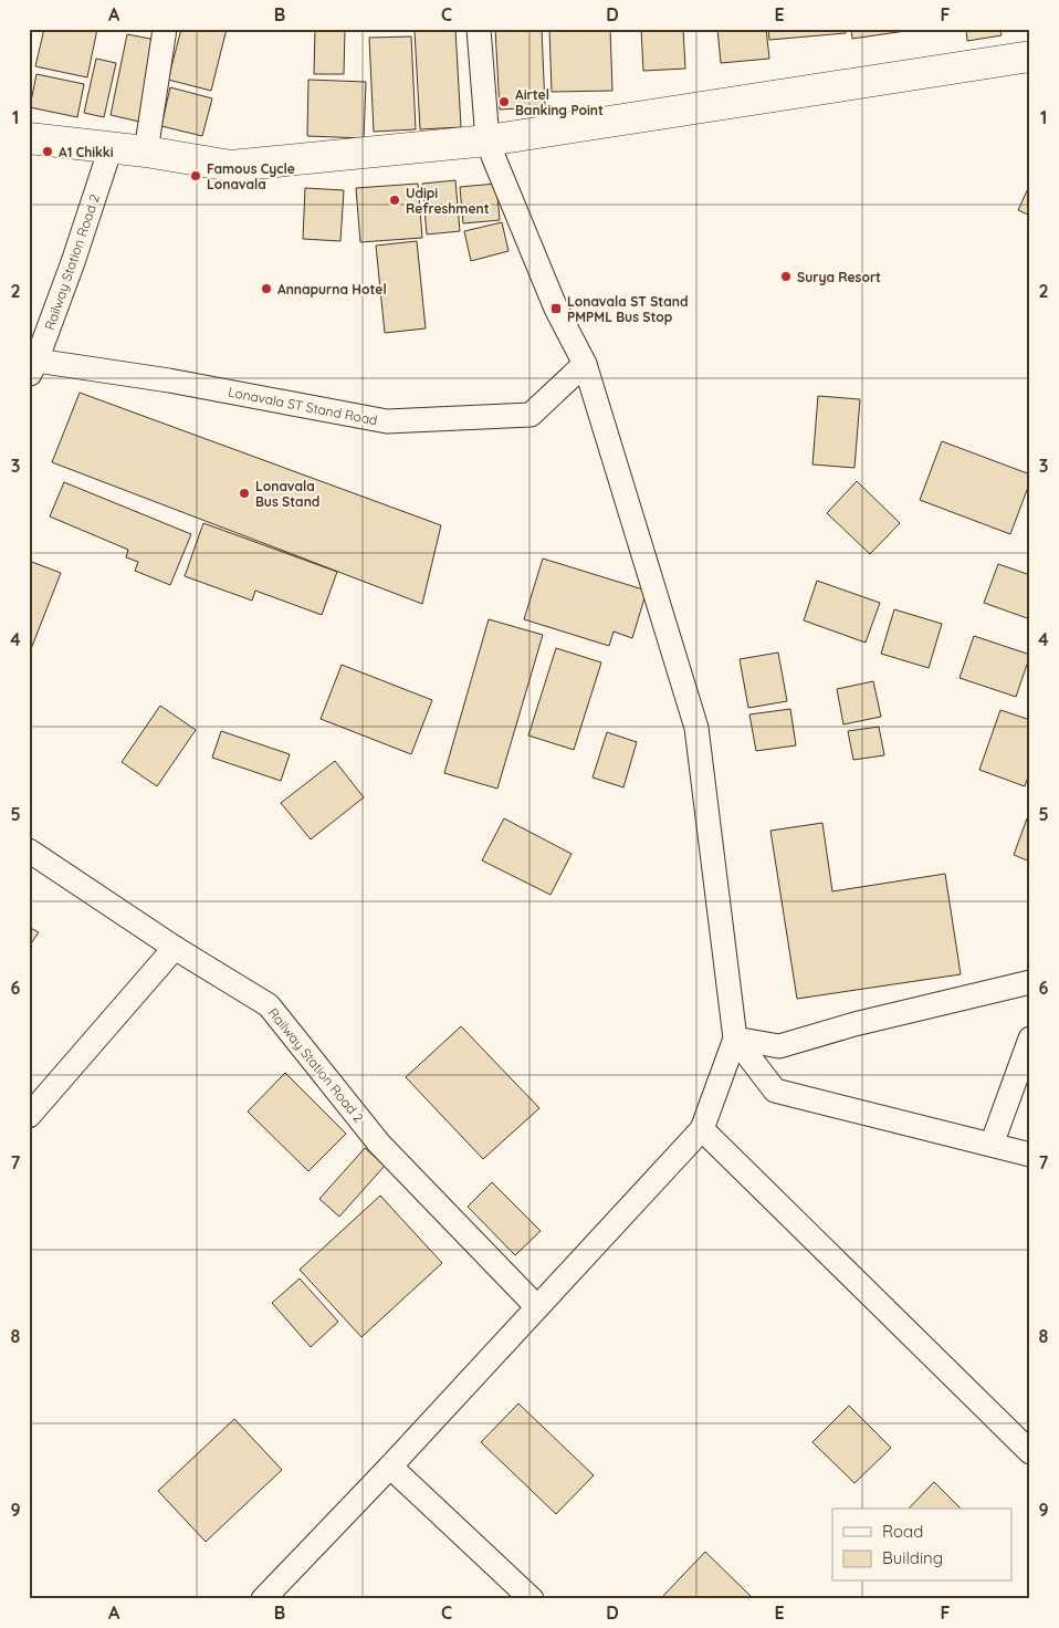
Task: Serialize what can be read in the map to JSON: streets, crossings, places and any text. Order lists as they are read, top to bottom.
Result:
{
  "streets": {
    "street": ["Railway Station Road 2", "Lonavala ST Stand Road"]
  },
  "crossings": [
    ["Railway Station Road 2", "Lonavala ST Stand Road"]
  ],
  "places": {
    "other": [
      "Airtel Banking Point",
      "A1 Chikki",
      "Famous Cycle Lonavala",
      "Udipi Refreshment",
      "Surya Resort",
      "Annapurna Hotel",
      "Lonavala Bus Stand"
    ],
    "transit": ["Lonavala ST Stand PMPML Bus Stop"]
  },
  "legend": ["Road", "Building"],
  "grid": {
    "columns": [
      "A",
      "B",
      "C",
      "D",
      "E",
      "F"
    ],
    "rows": [
      "1",
      "2",
      "3",
      "4",
      "5",
      "6",
      "7",
      "8",
      "9"
    ]
  }
}
